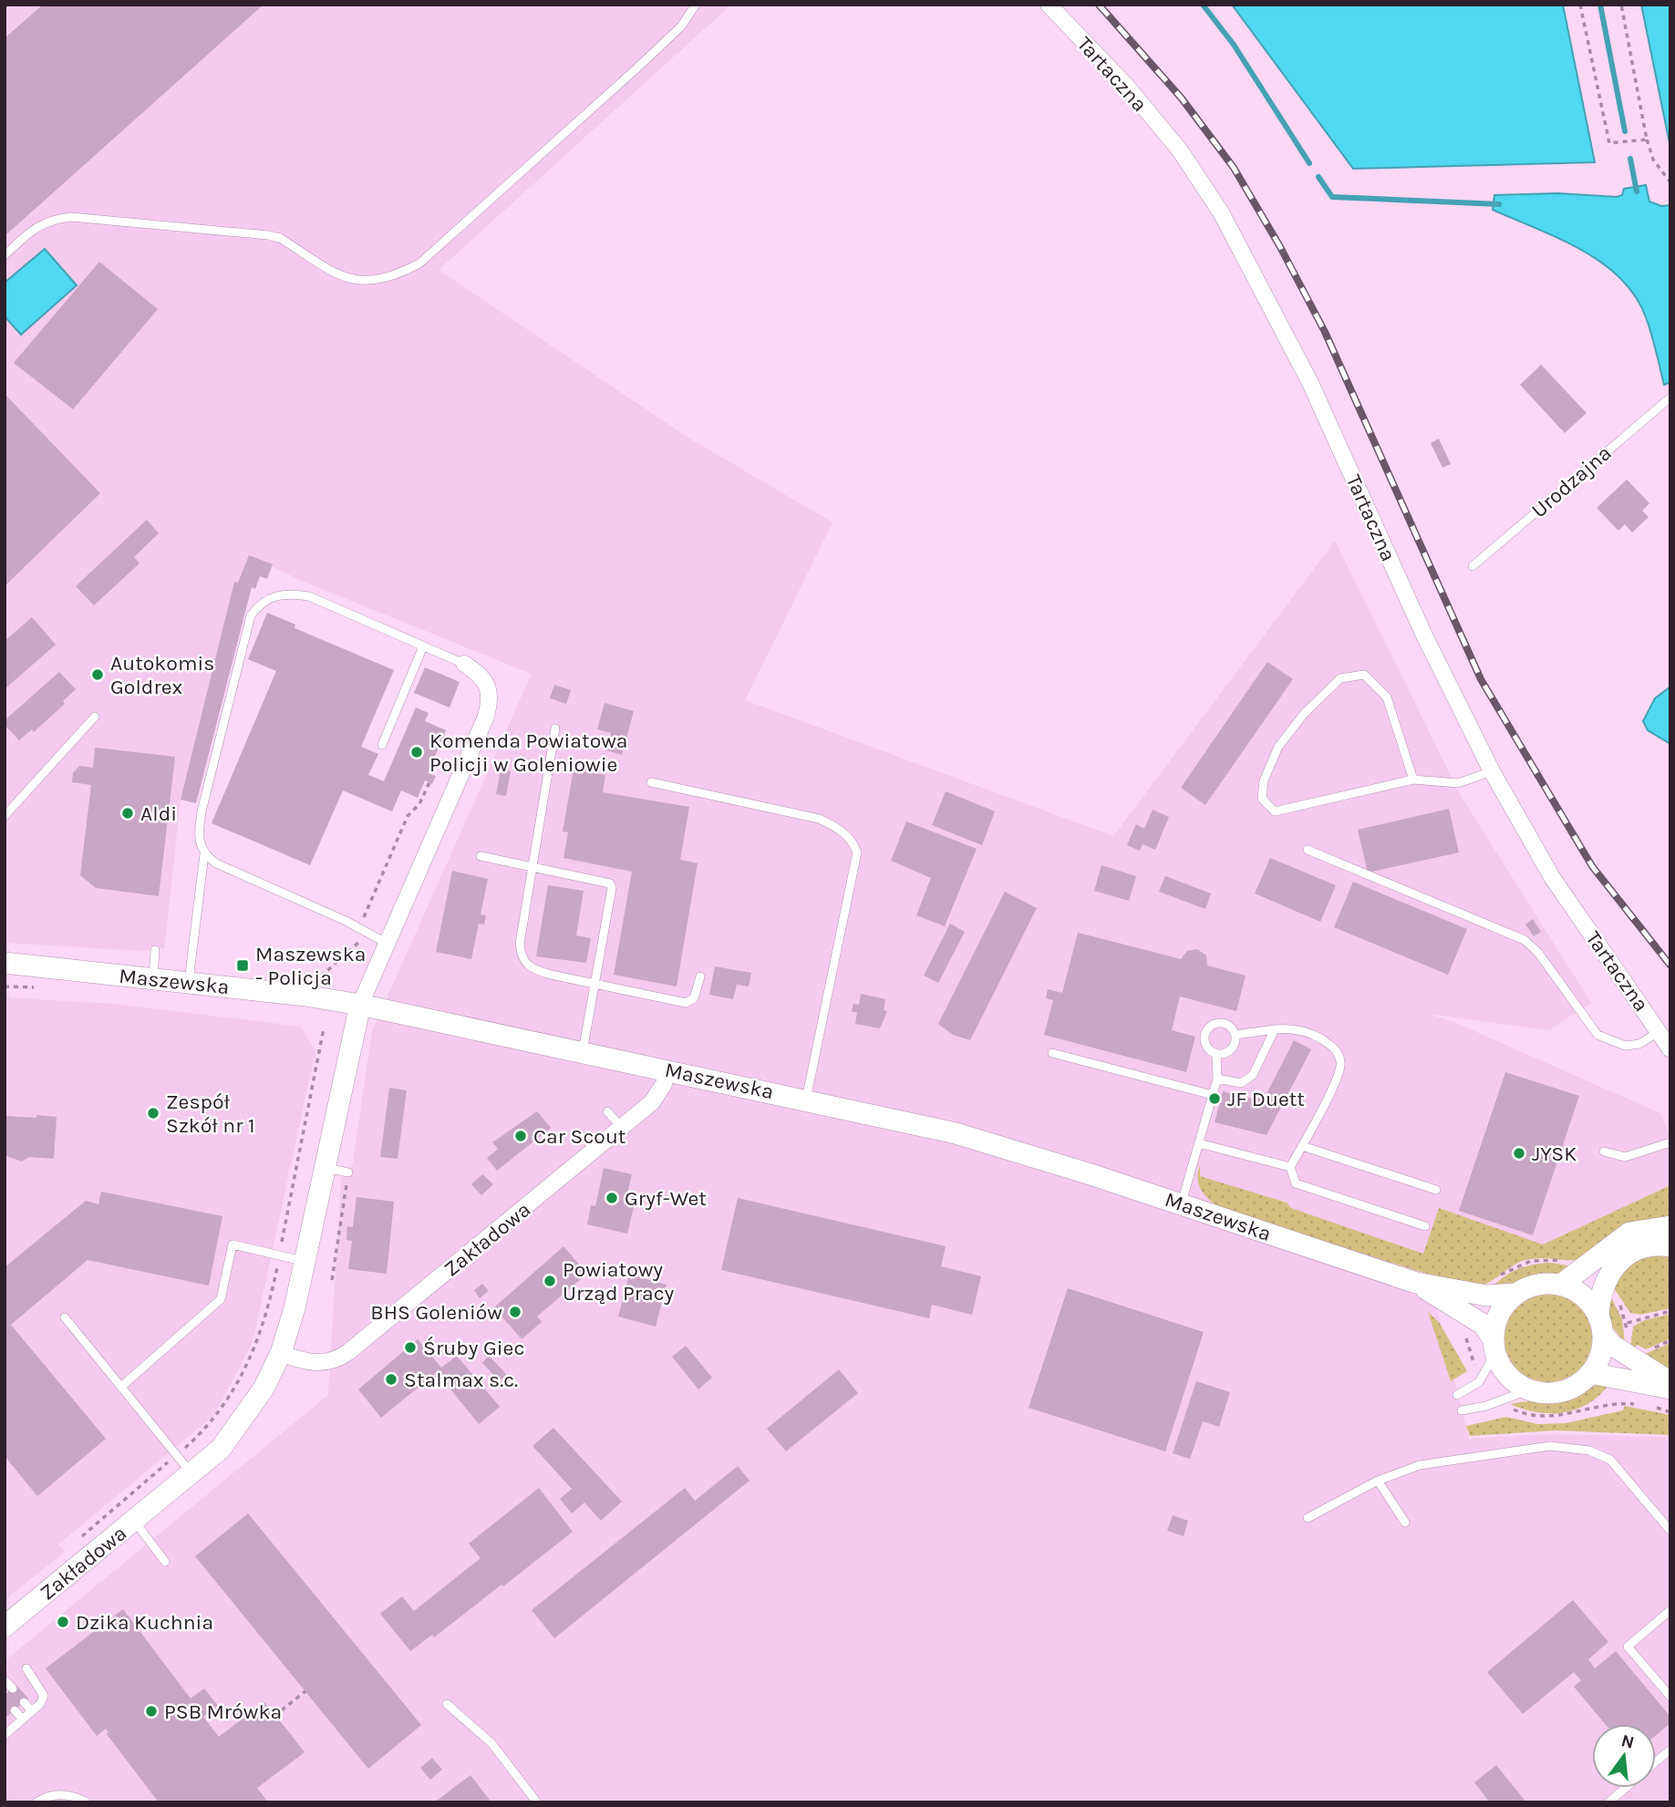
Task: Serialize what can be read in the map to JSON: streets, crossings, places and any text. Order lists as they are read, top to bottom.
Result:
{
  "streets": {
    "street": ["Tartaczna", "Maszewska", "Zakładowa"],
    "lane": ["Urodzajna"]
  },
  "crossings": [
    ["Maszewska", "Zakładowa"]
  ],
  "places": {
    "other": [
      "Autokomis Goldrex",
      "Komenda Powiatowa Policji w Goleniowie",
      "Aldi",
      "JF Duett",
      "Zespół Szkół nr 1",
      "Car Scout",
      "JYSK",
      "Gryf-Wet",
      "Powiatowy Urząd Pracy",
      "BHS Goleniów",
      "Śruby Giec",
      "Stalmax s.c.",
      "Dzika Kuchnia",
      "PSB Mrówka"
    ],
    "transit": ["Maszewska - Policja"]
  },
  "north": "top"
}
